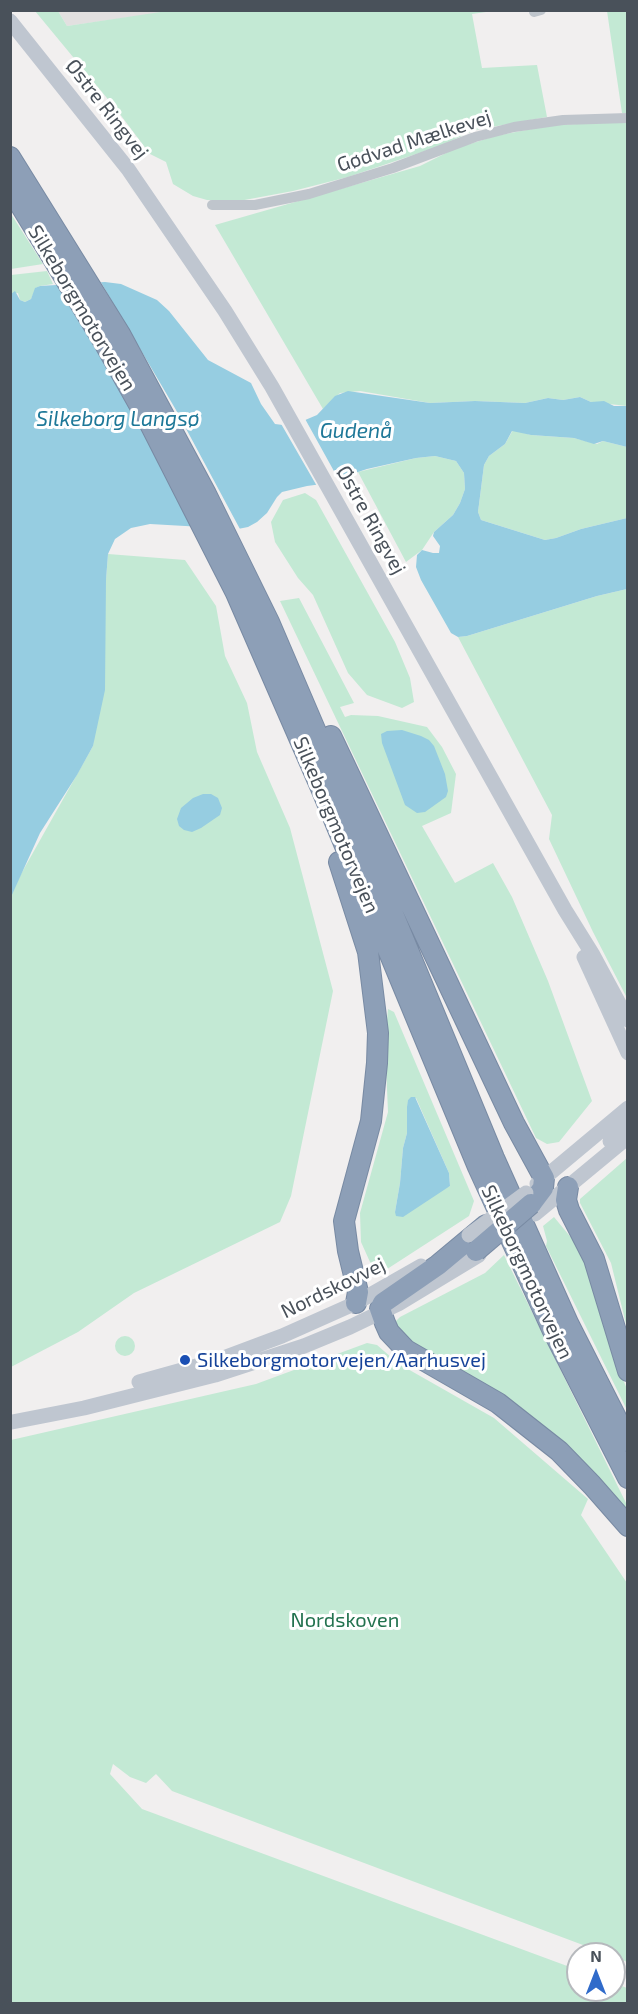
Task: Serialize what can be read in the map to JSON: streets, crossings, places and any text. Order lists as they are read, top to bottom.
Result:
{
  "streets": {
    "highway": ["Silkeborgmotorvejen"],
    "main road": ["Østre Ringvej", "Nordskovvej"],
    "street": ["Gødvad Mælkevej"]
  },
  "water": ["Silkeborg Langsø", "Gudenå"],
  "parks": ["Nordskoven"],
  "places": ["Silkeborgmotorvejen/Aarhusvej"],
  "north": "top"
}
